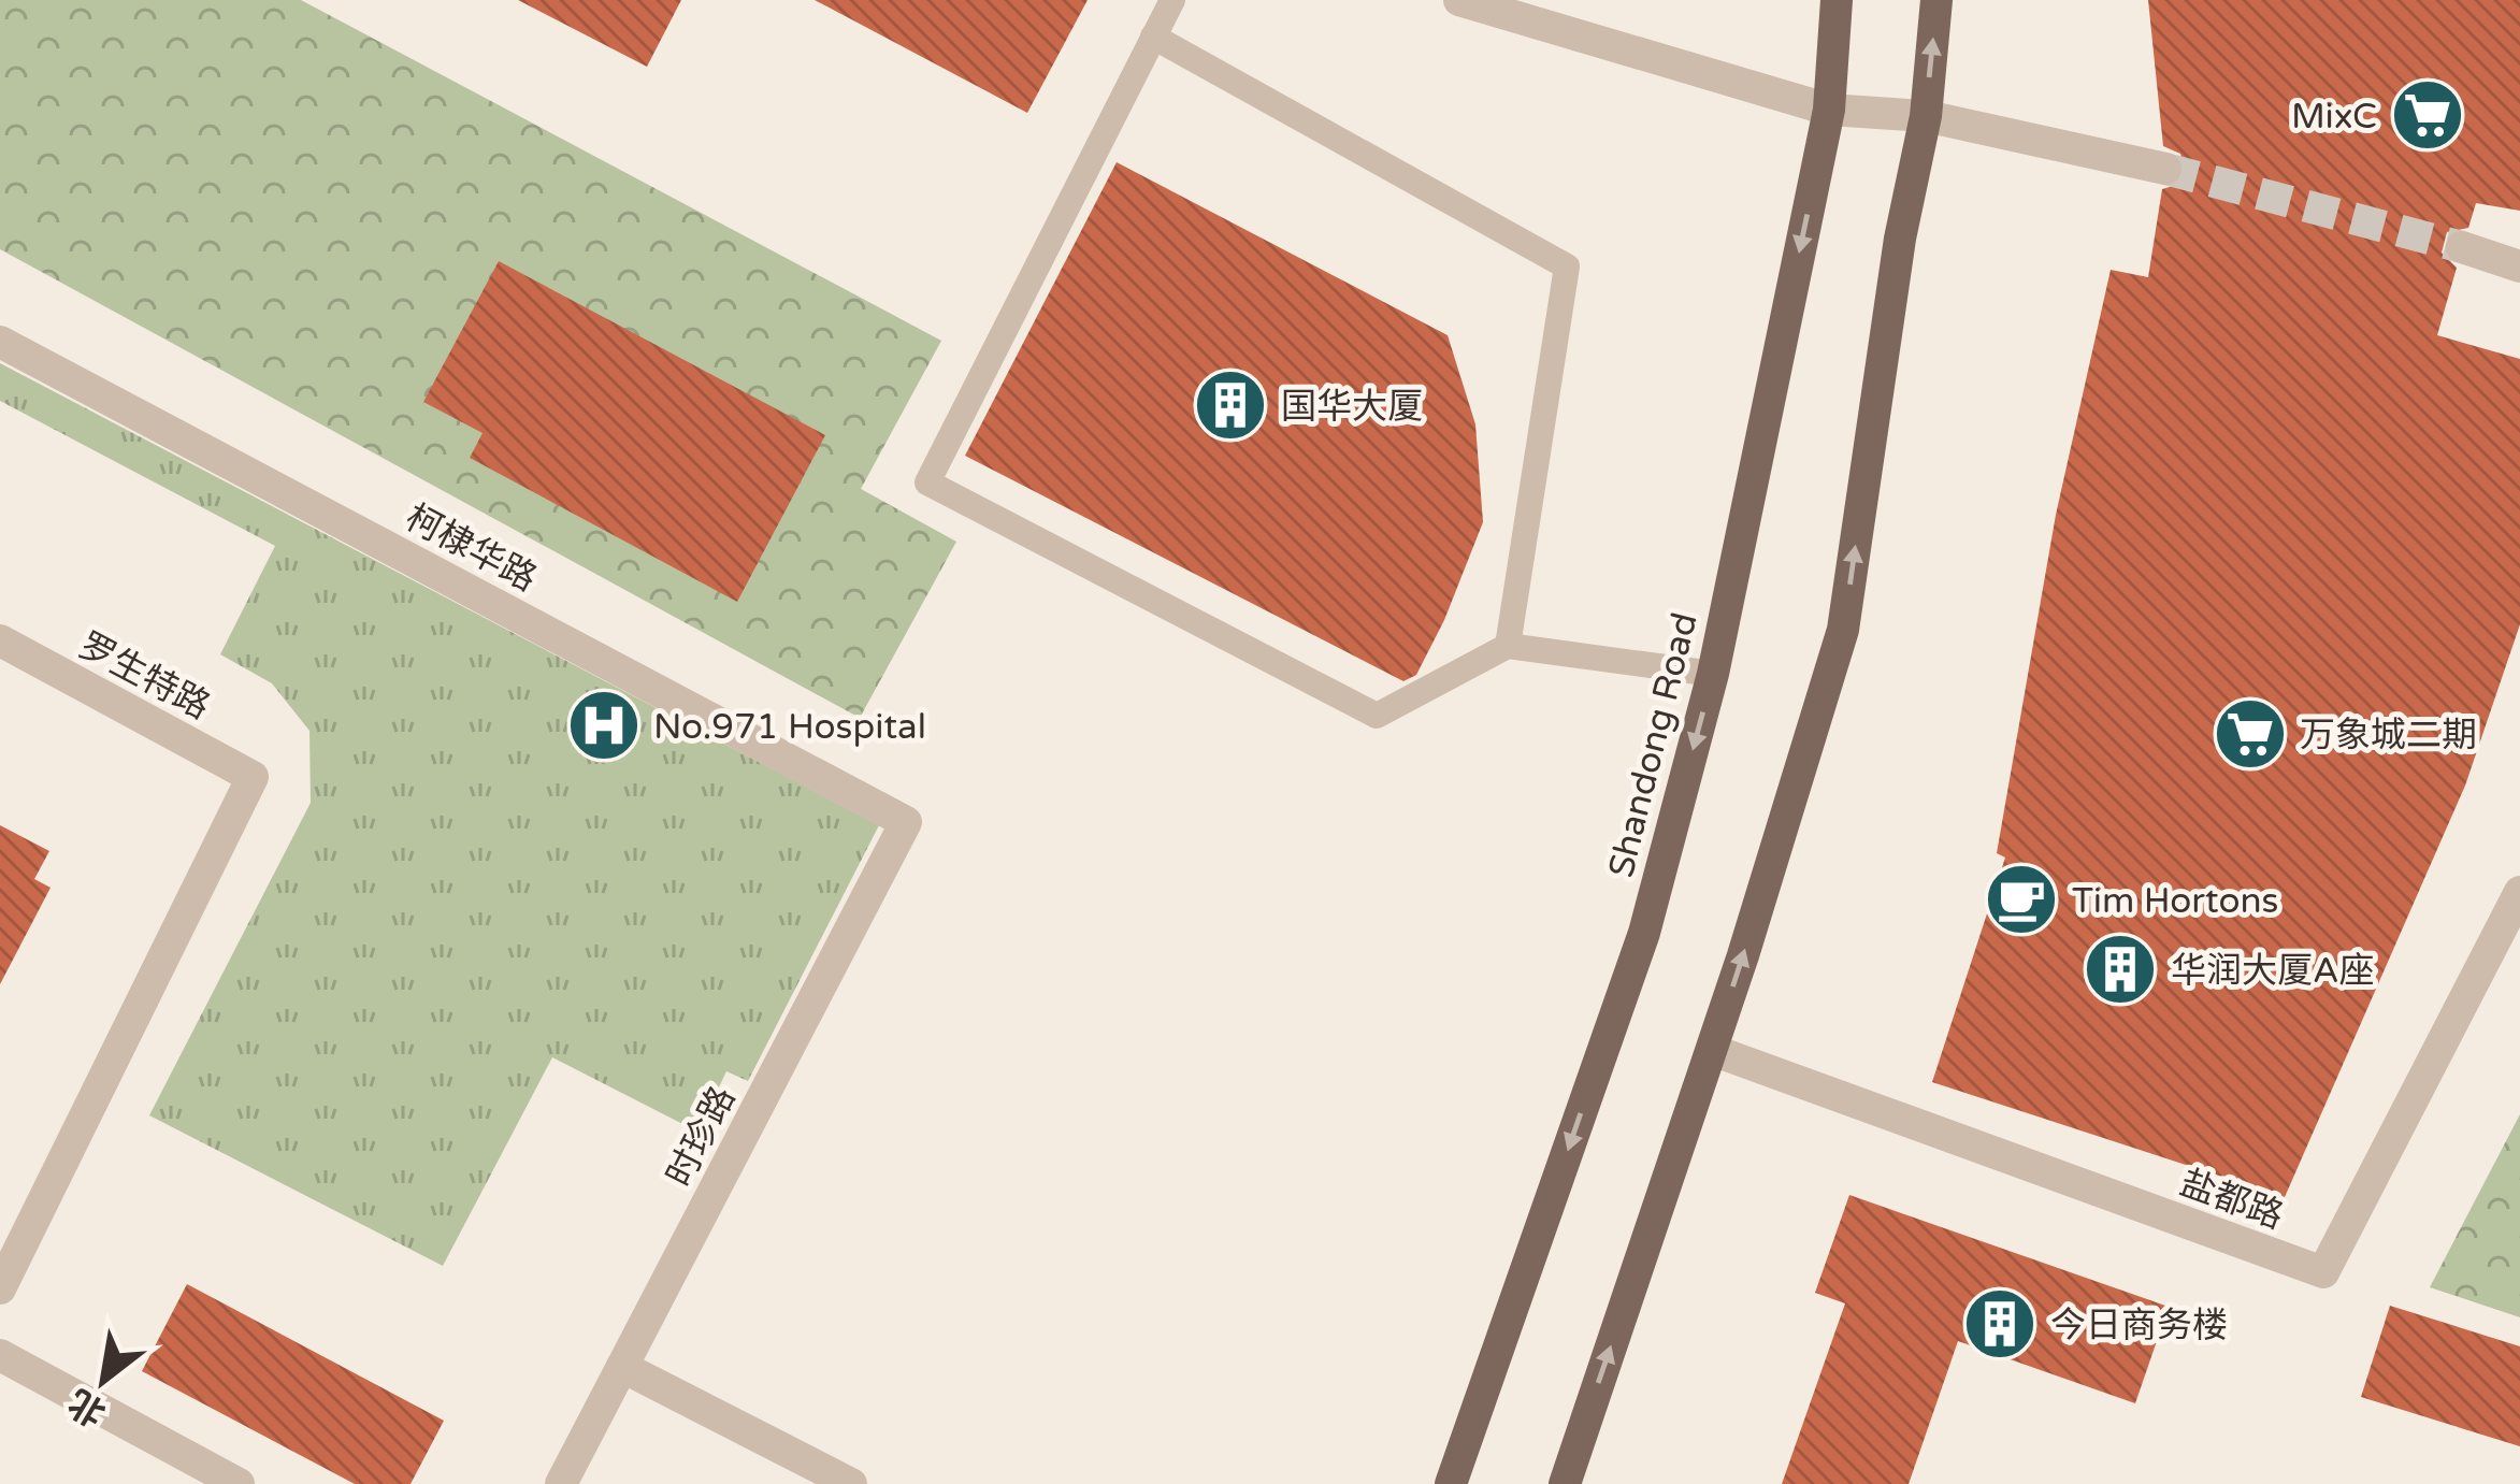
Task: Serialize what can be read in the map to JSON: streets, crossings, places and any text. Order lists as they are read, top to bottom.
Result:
{
  "streets": {
    "main road": ["Shandong Road"],
    "street": [
      "柯棣华路",
      "罗生特路",
      "时珍路",
      "盐都路"
    ]
  },
  "crossings": [
    ["柯棣华路", "时珍路"]
  ],
  "places": {
    "supermarket": ["MixC", "万象城二期"],
    "building": ["国华大厦", "华润大厦A座", "今日商务楼"],
    "hospital": ["No.971 Hospital"],
    "cafe": ["Tim Hortons"]
  },
  "north": "bottom left"
}
